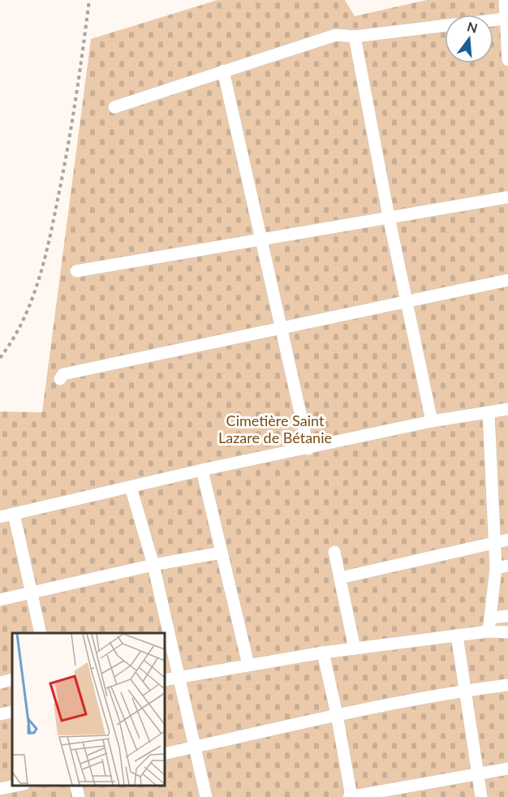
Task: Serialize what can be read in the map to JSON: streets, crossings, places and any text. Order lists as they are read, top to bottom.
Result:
{
  "parks": ["Cimetière Saint Lazare de Bétanie"],
  "north": "top"
}
